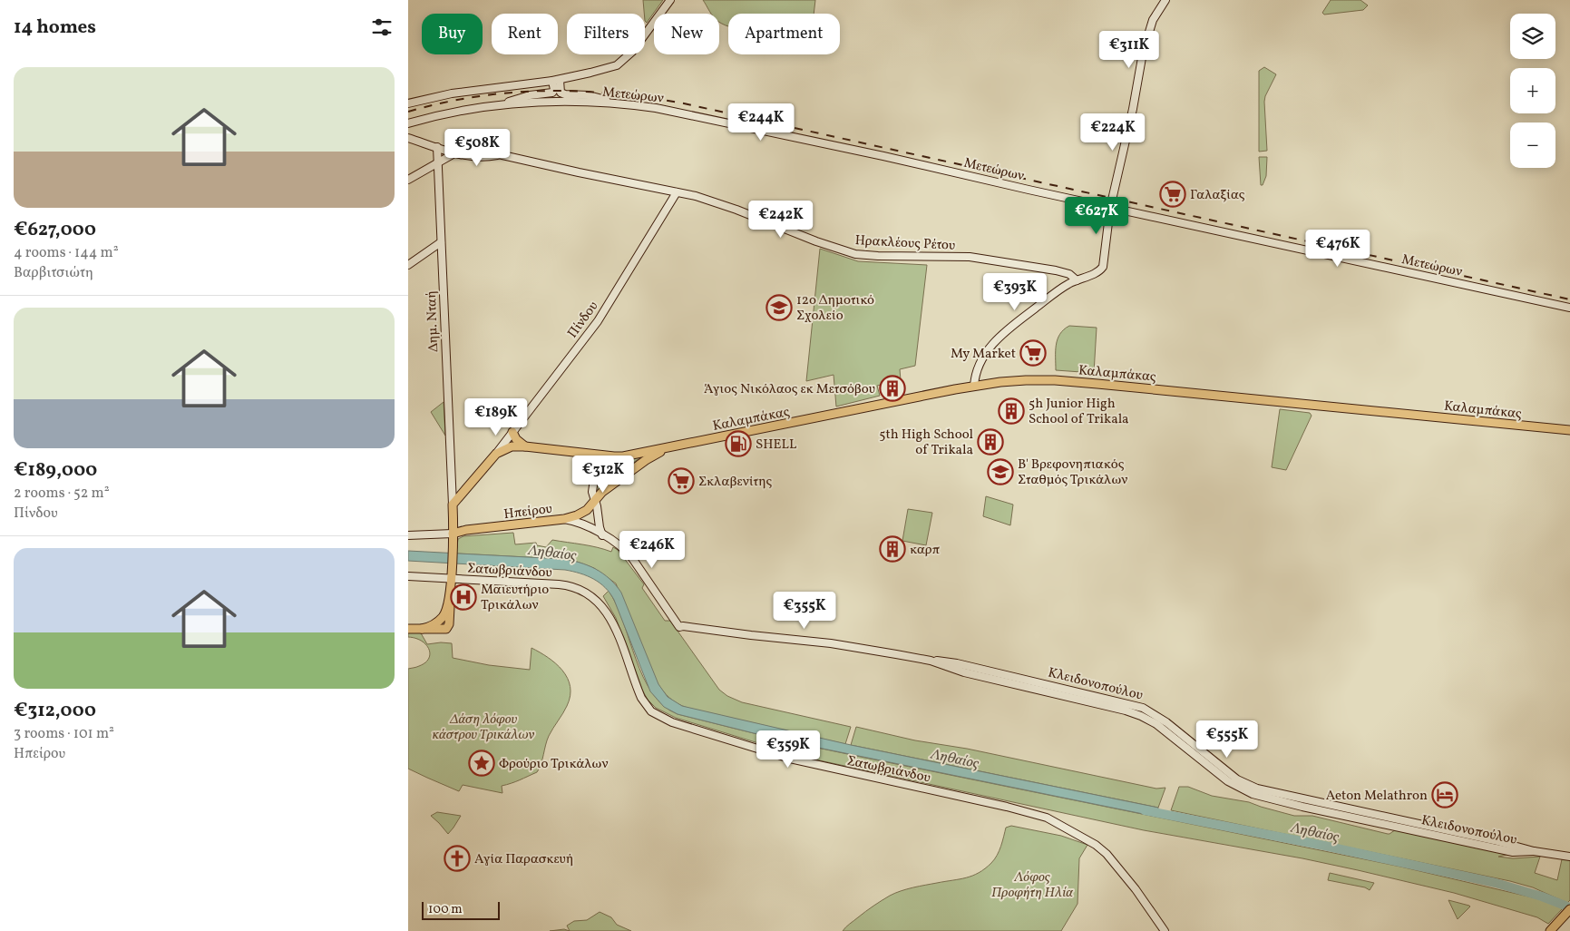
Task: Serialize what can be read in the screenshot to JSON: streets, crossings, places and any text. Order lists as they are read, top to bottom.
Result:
{
  "streets": {
    "main road": ["Καλαμπάκας", "Ηπείρου"],
    "street": [
      "Μετεώρων",
      "Ηρακλέους Ρέτου",
      "Πίνδου",
      "Δημ. Νταή",
      "Σατωβριάνδου",
      "Κλειδονοπούλου"
    ]
  },
  "crossings": [
    ["Ηρακλέους Ρέτου", "Πίνδου"],
    ["Ηρακλέους Ρέτου", "Δημ. Νταή"],
    ["Καλαμπάκας", "Ηπείρου"]
  ],
  "water": ["Ληθαίος"],
  "parks": ["Δάση λόφου κάστρου Τρικάλων", "Λόφος Προφήτη Ηλία"],
  "places": {
    "supermarket": ["Γαλαξίας", "My Market", "Σκλαβενίτης"],
    "school or university": ["12ο Δημοτικό Σχολείο", "Β' Βρεφονηπιακός Σταθμός Τρικάλων"],
    "building": [
      "Άγιος Νικόλαος εκ Μετσόβου",
      "5h Junior High School of Trikala",
      "5th High School of Trikala",
      "καρπ"
    ],
    "fuel station": ["SHELL"],
    "hospital": ["Μαιευτήριο Τρικάλων"],
    "place": ["Φρούριο Τρικάλων"],
    "hotel": ["Aeton Melathron"],
    "church": ["Αγία Παρασκευή"]
  },
  "scale_bar": "100 m",
  "page": {
    "heading": "14 homes",
    "map_buttons": ["+", "−"],
    "chip": [
      "Buy",
      "Rent",
      "Filters",
      "New",
      "Apartment"
    ],
    "price": [
      "€311K",
      "€244K",
      "€224K",
      "€508K",
      "€627K",
      "€242K",
      "€476K",
      "€393K",
      "€189K",
      "€312K",
      "€246K",
      "€355K",
      "€555K",
      "€359K"
    ],
    "list": [
      {
        "name": "€627,000",
        "note": "4 rooms · 144 m² · Βαρβιτσιώτη"
      },
      {
        "name": "€189,000",
        "note": "2 rooms · 52 m² · Πίνδου"
      },
      {
        "name": "€312,000",
        "note": "3 rooms · 101 m² · Ηπείρου"
      }
    ],
    "scale": "100 m"
  }
}
